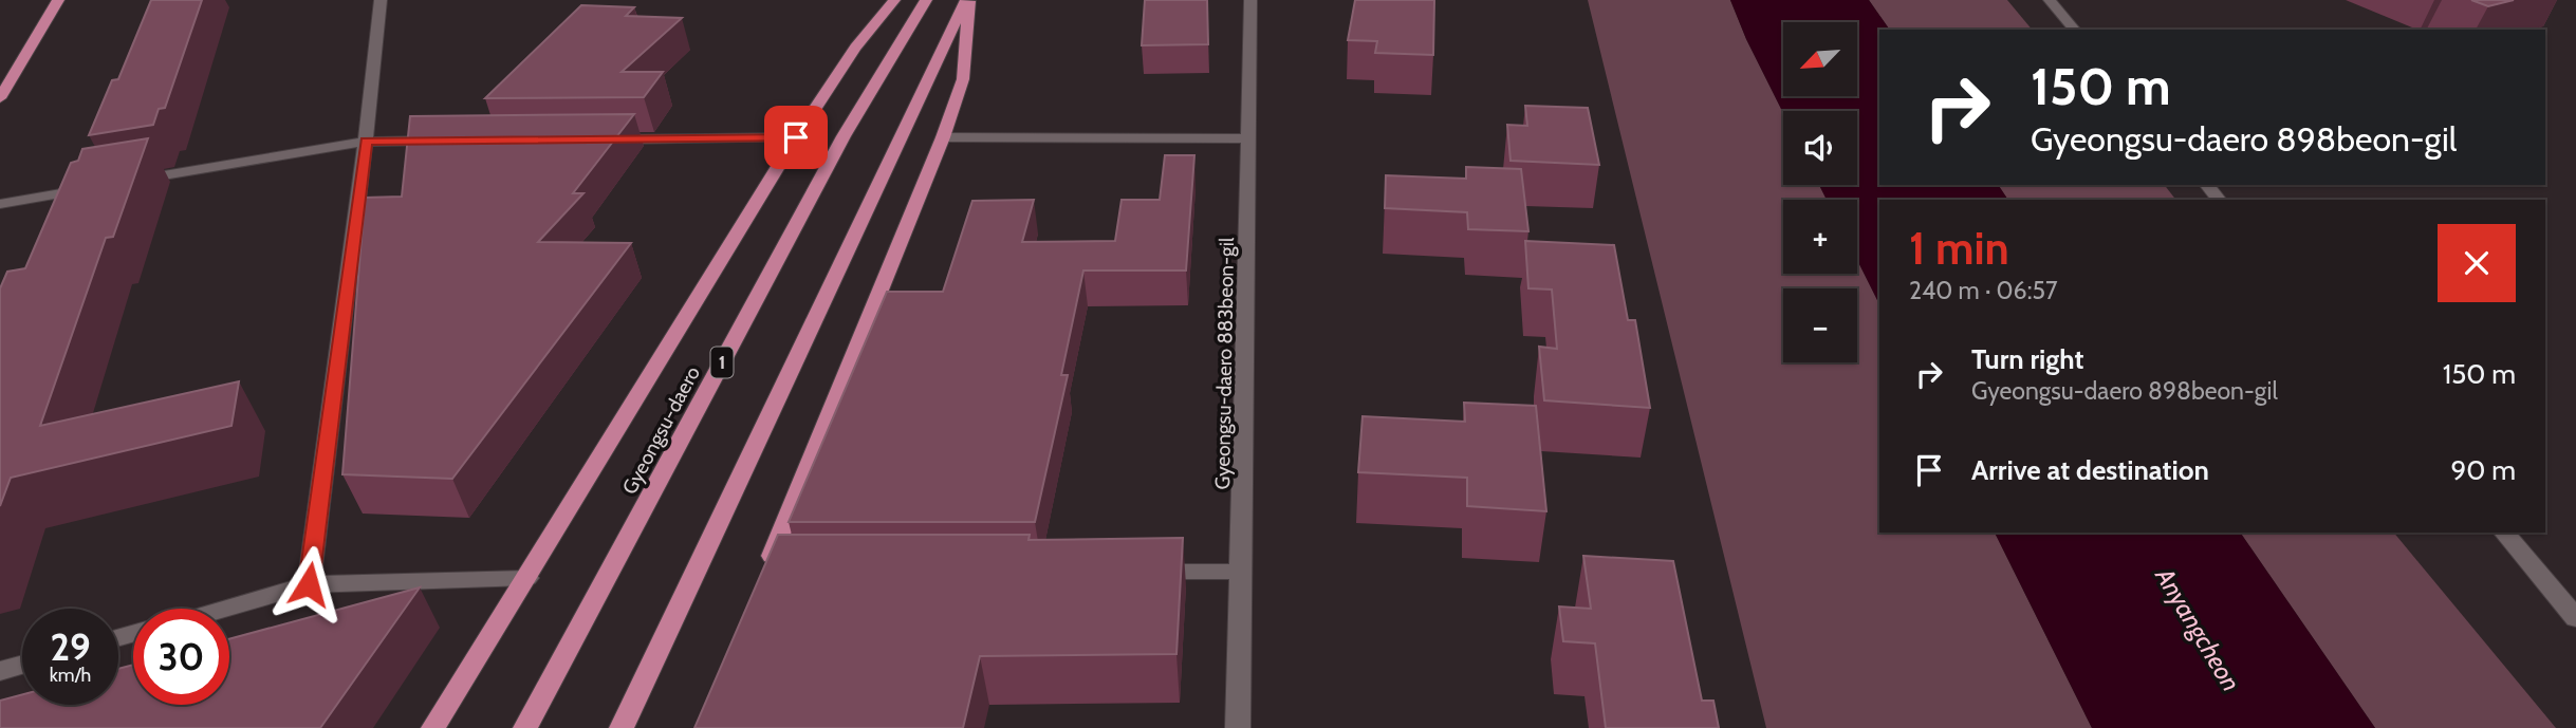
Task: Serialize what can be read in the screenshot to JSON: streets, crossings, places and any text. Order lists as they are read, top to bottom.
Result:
{
  "streets": {
    "main road": ["1", "Gyeongsu-daero"],
    "street": ["Gyeongsu-daero 883beon-gil"]
  },
  "water": ["Anyangcheon"],
  "north": "bottom left",
  "page": {
    "map_buttons": ["+", "−"],
    "turn": ["150 m", "Gyeongsu-daero 898beon-gil"],
    "heading": ["1 min", "240 m · 06:57"],
    "list": [
      {
        "name": "Turn right",
        "note": "Gyeongsu-daero 898beon-gil",
        "value": "150 m"
      },
      {
        "name": "Arrive at destination",
        "value": "90 m"
      }
    ],
    "speed": "29 km/h",
    "limit": "30"
  }
}
